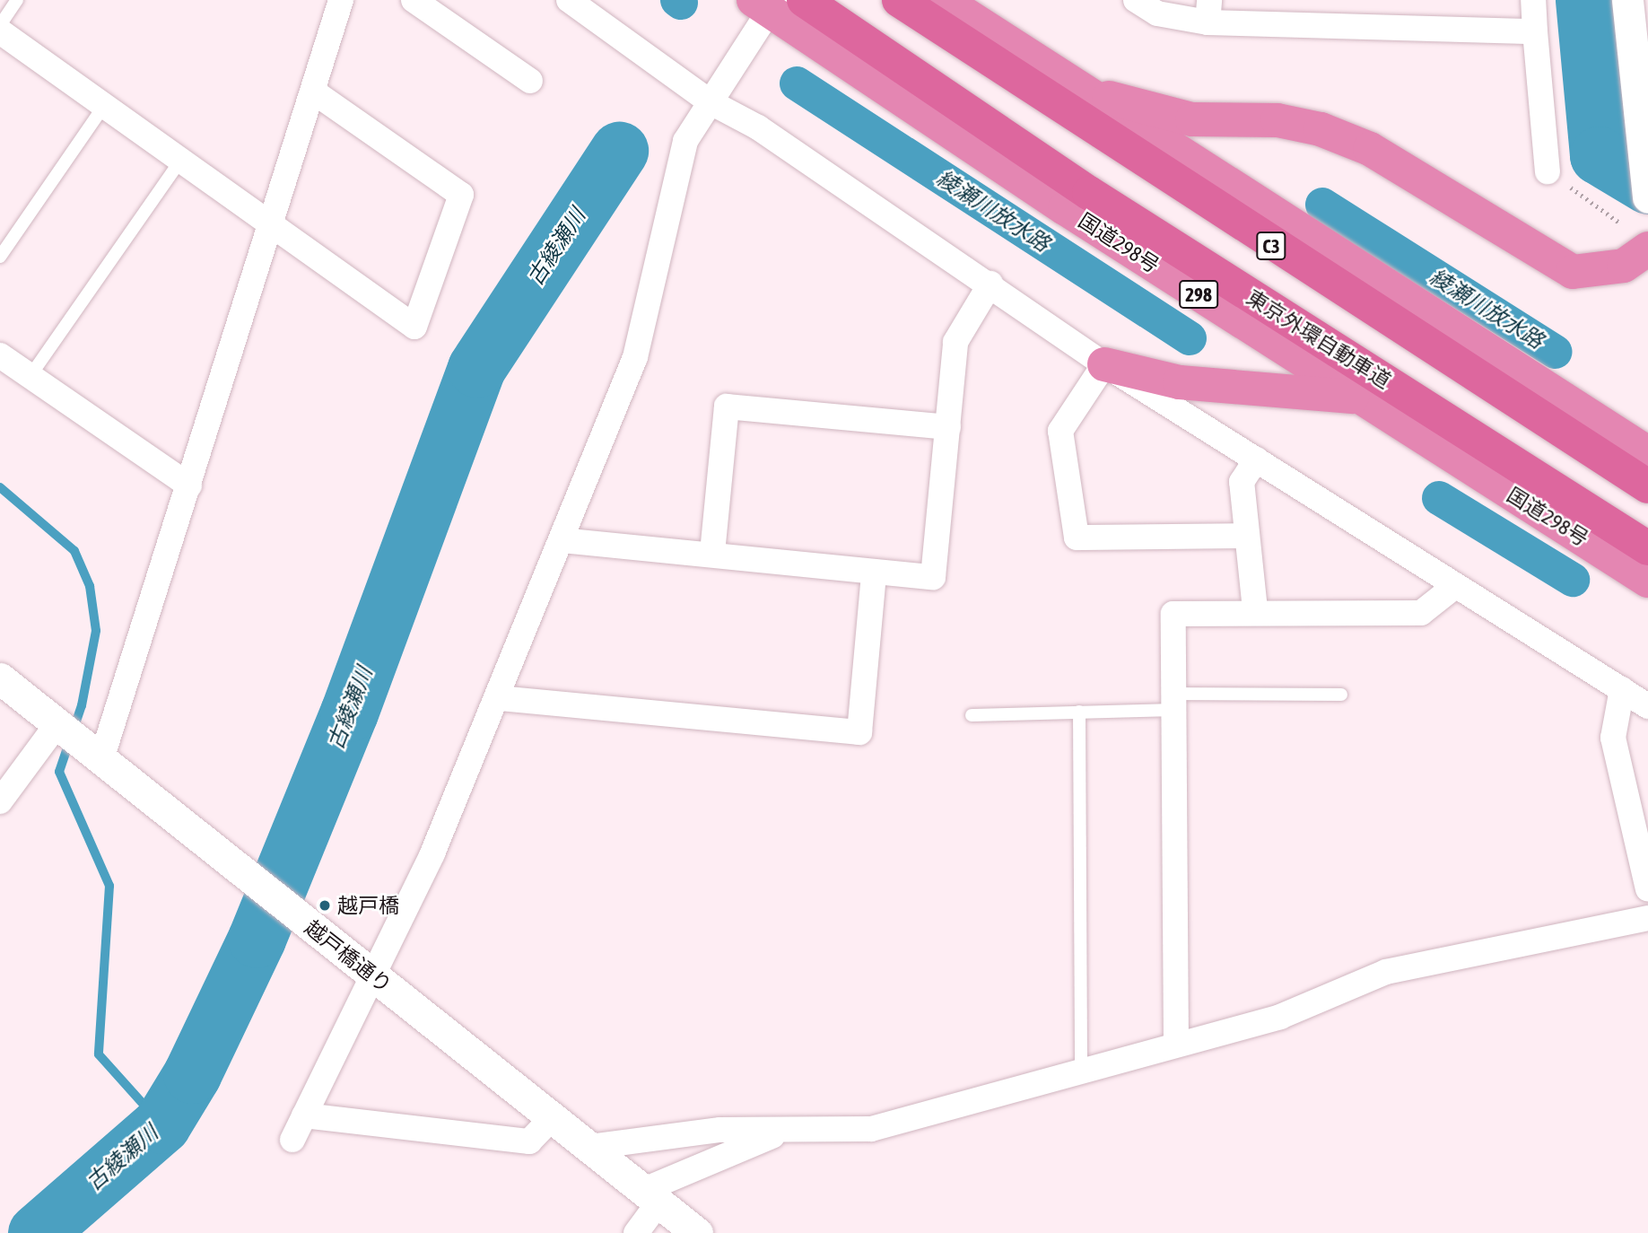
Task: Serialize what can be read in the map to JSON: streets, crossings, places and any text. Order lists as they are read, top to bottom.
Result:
{
  "streets": {
    "highway": [
      "国道298号",
      "C3",
      "298",
      "東京外環自動車道"
    ],
    "street": ["越戸橋通り"]
  },
  "water": ["綾瀬川放水路", "古綾瀬川"],
  "places": ["越戸橋"]
}
